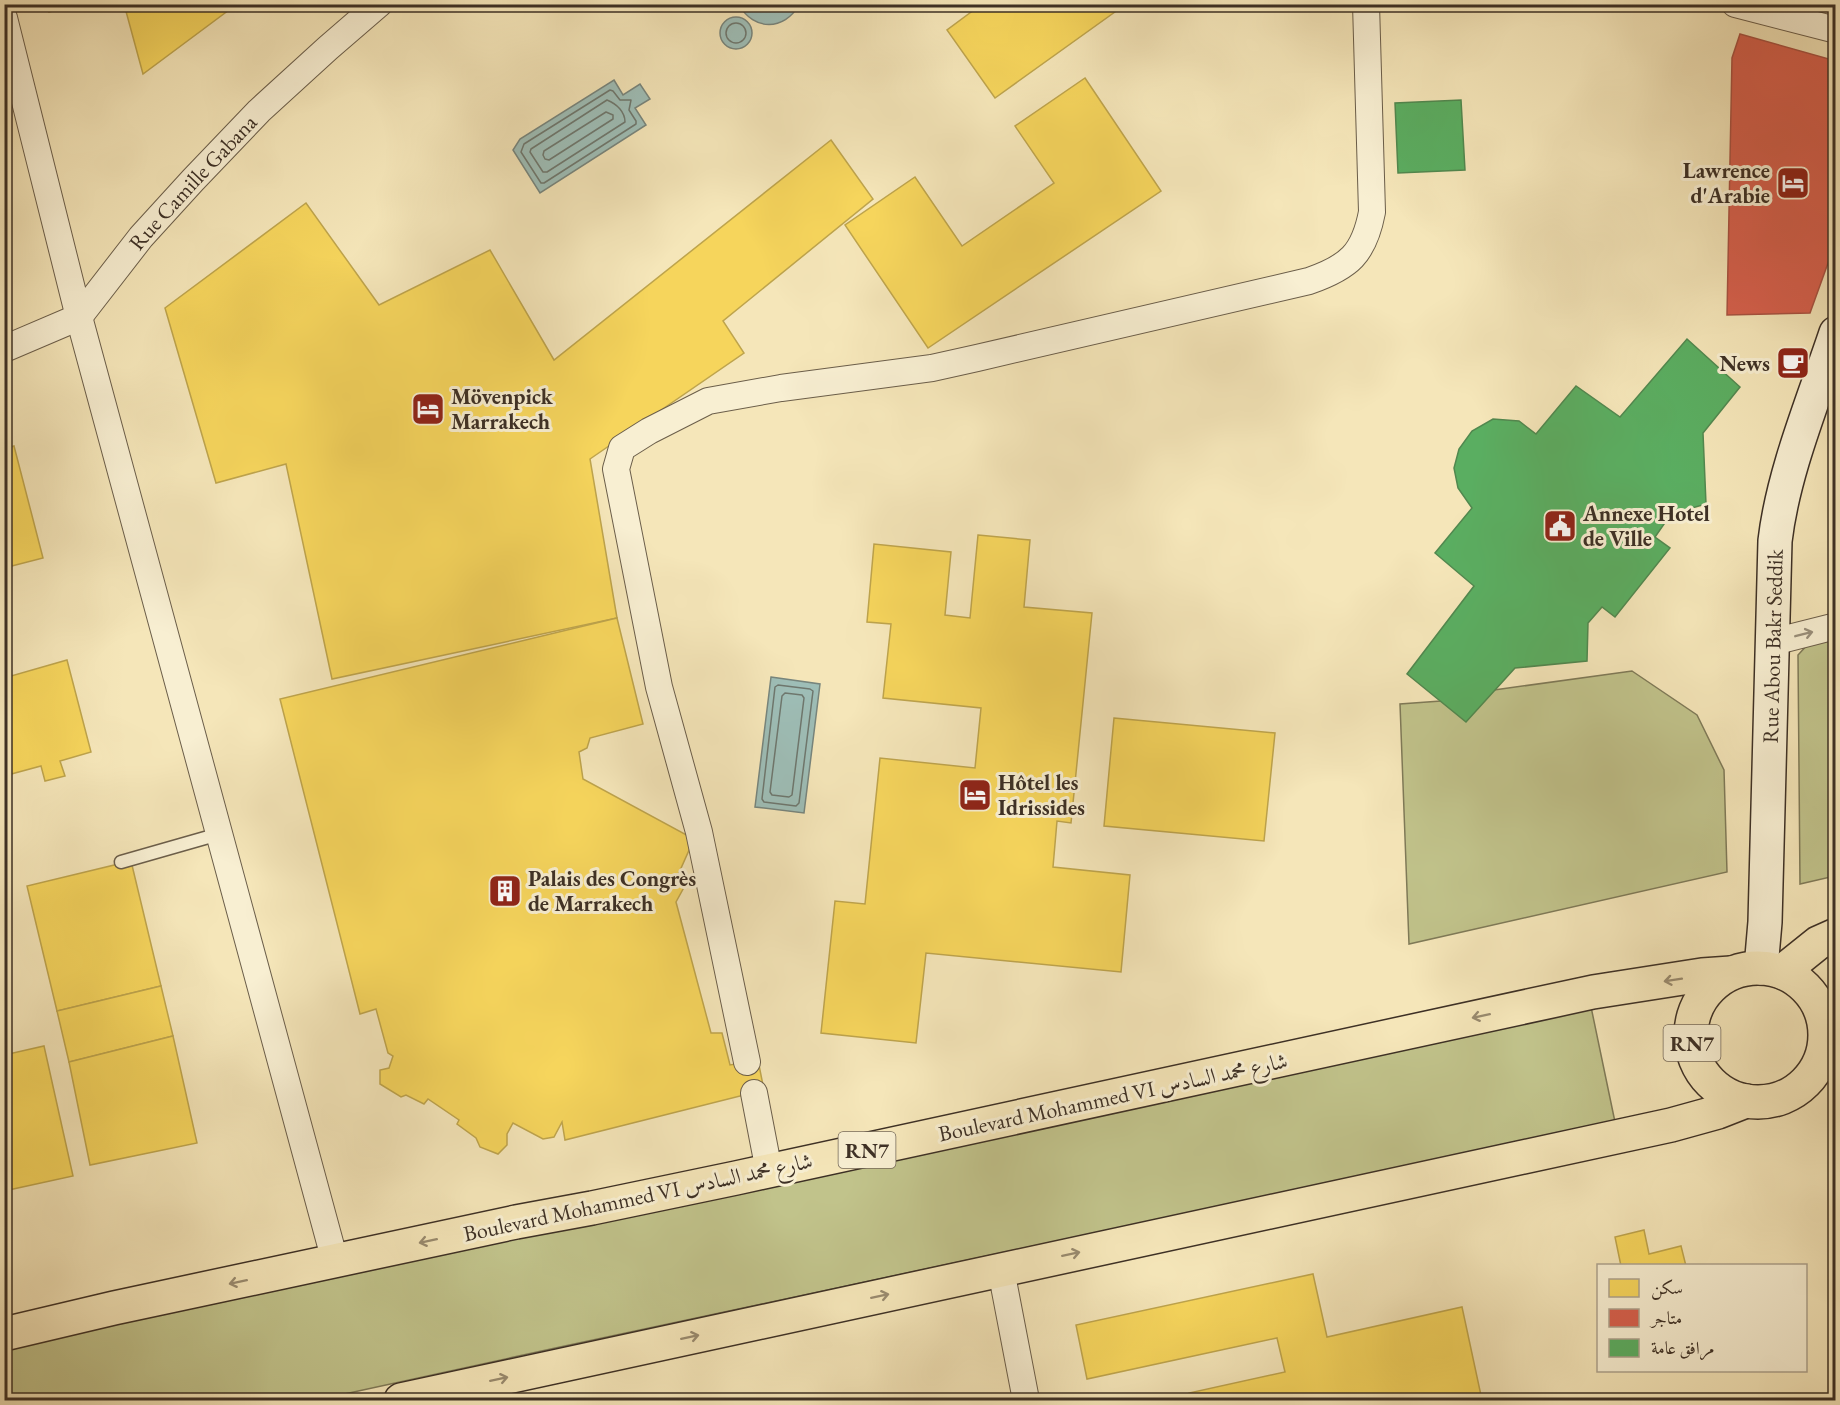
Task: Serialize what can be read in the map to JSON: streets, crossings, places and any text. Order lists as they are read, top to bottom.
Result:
{
  "streets": {
    "main road": ["RN7", "Boulevard Mohammed VI شارع محمد السادس"],
    "street": ["Rue Camille Gabana", "Rue Abou Bakr Seddik"]
  },
  "crossings": [
    ["Rue Abou Bakr Seddik", "RN7"],
    ["Rue Abou Bakr Seddik", "Boulevard Mohammed VI شارع محمد السادس"],
    ["RN7", "Boulevard Mohammed VI شارع محمد السادس"]
  ],
  "places": {
    "hotel": ["Lawrence d'Arabie", "Mövenpick Marrakech", "Hôtel les Idrissides"],
    "cafe": ["News"],
    "public building": ["Annexe Hotel de Ville"],
    "building": ["Palais des Congrès de Marrakech"]
  },
  "legend": ["سكن", "متاجر", "مرافق عامة"]
}
